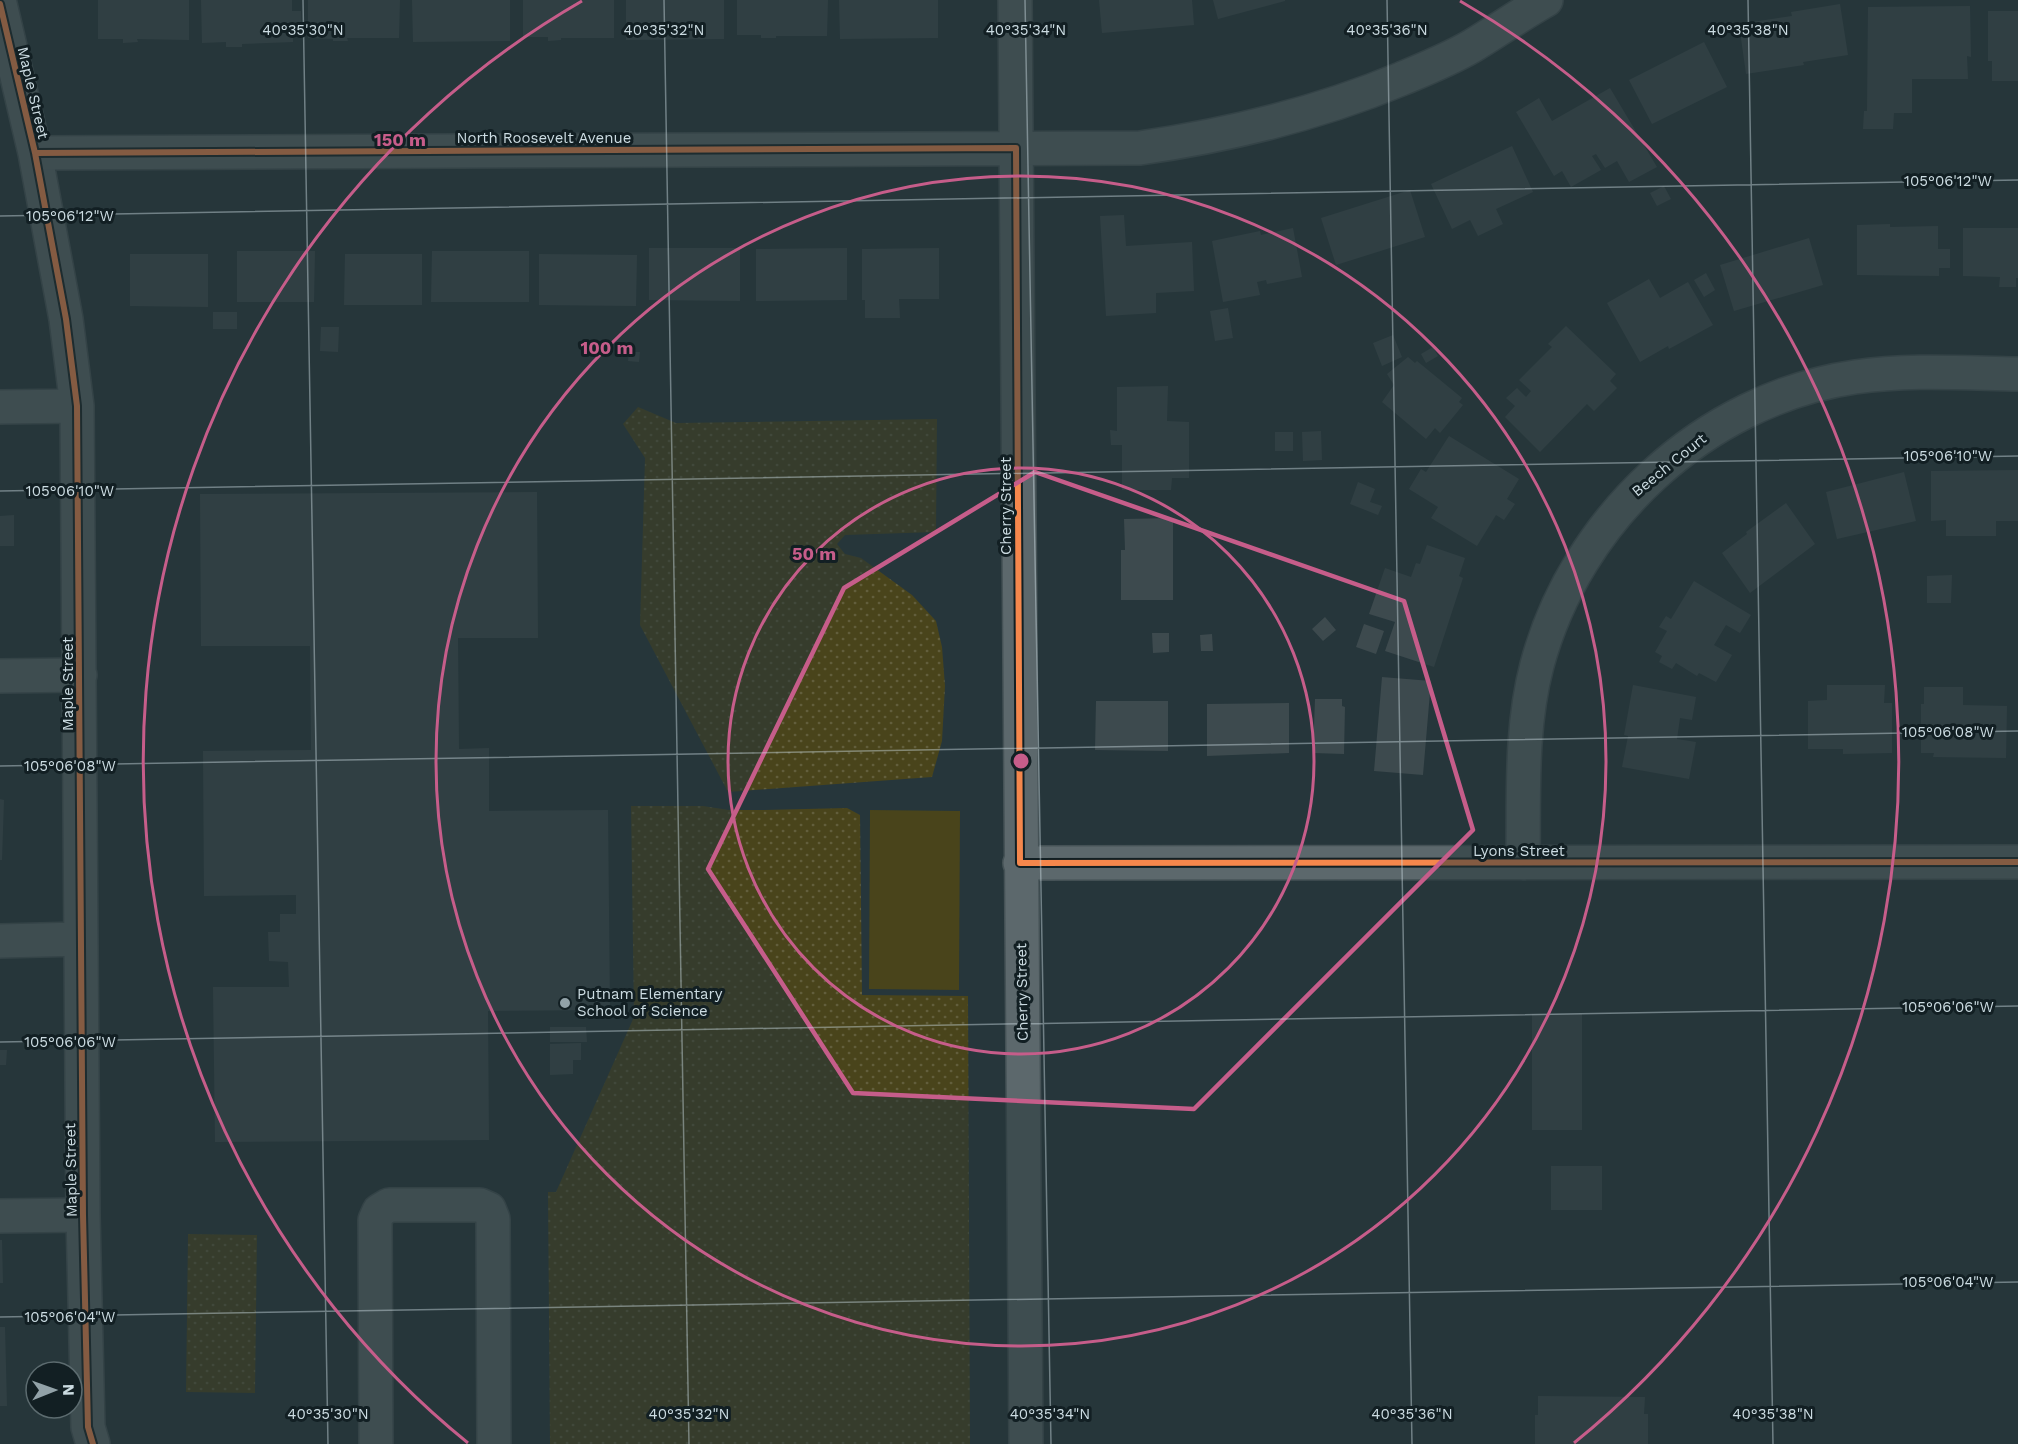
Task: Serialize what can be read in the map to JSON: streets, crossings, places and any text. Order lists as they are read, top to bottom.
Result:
{
  "streets": {
    "street": [
      "Maple Street",
      "North Roosevelt Avenue",
      "Beech Court",
      "Cherry Street",
      "Lyons Street"
    ]
  },
  "crossings": [
    ["Maple Street", "North Roosevelt Avenue"],
    ["North Roosevelt Avenue", "Cherry Street"],
    ["Beech Court", "Lyons Street"],
    ["Cherry Street", "Lyons Street"]
  ],
  "places": ["Putnam Elementary School of Science"],
  "north": "right",
  "coordinates": [
    "40°35'30\"N",
    "40°35'32\"N",
    "40°35'34\"N",
    "40°35'36\"N",
    "40°35'38\"N",
    "105°06'12\"W",
    "105°06'10\"W",
    "105°06'08\"W",
    "105°06'06\"W",
    "105°06'04\"W"
  ],
  "rings": ["150 m", "100 m", "50 m"]
}
